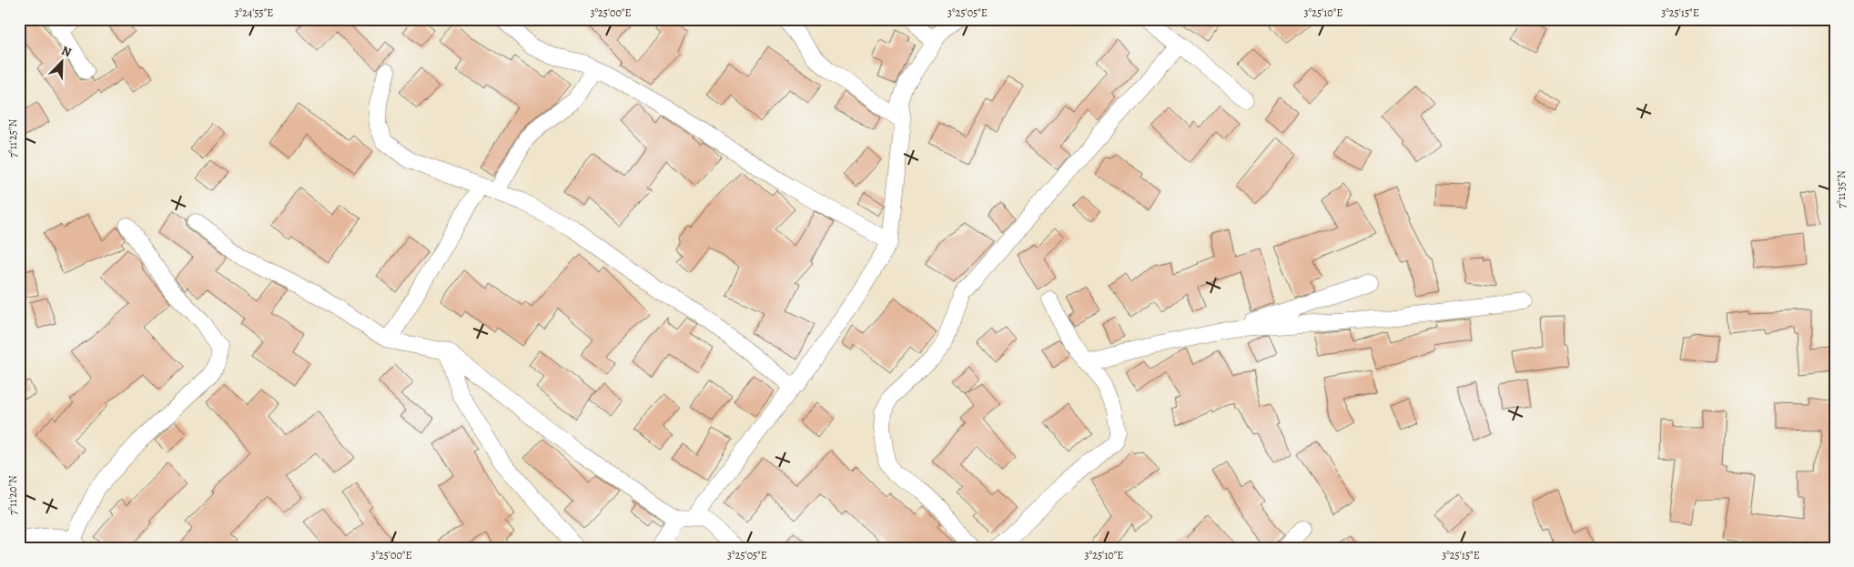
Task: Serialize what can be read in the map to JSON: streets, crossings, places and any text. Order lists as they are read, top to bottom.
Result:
{
  "north": "top right",
  "coordinates": [
    "3°24'55\"E",
    "3°25'00\"E",
    "3°25'05\"E",
    "3°25'10\"E",
    "3°25'15\"E",
    "7°11'25\"N",
    "7°11'35\"N",
    "7°11'20\"N"
  ]
}
